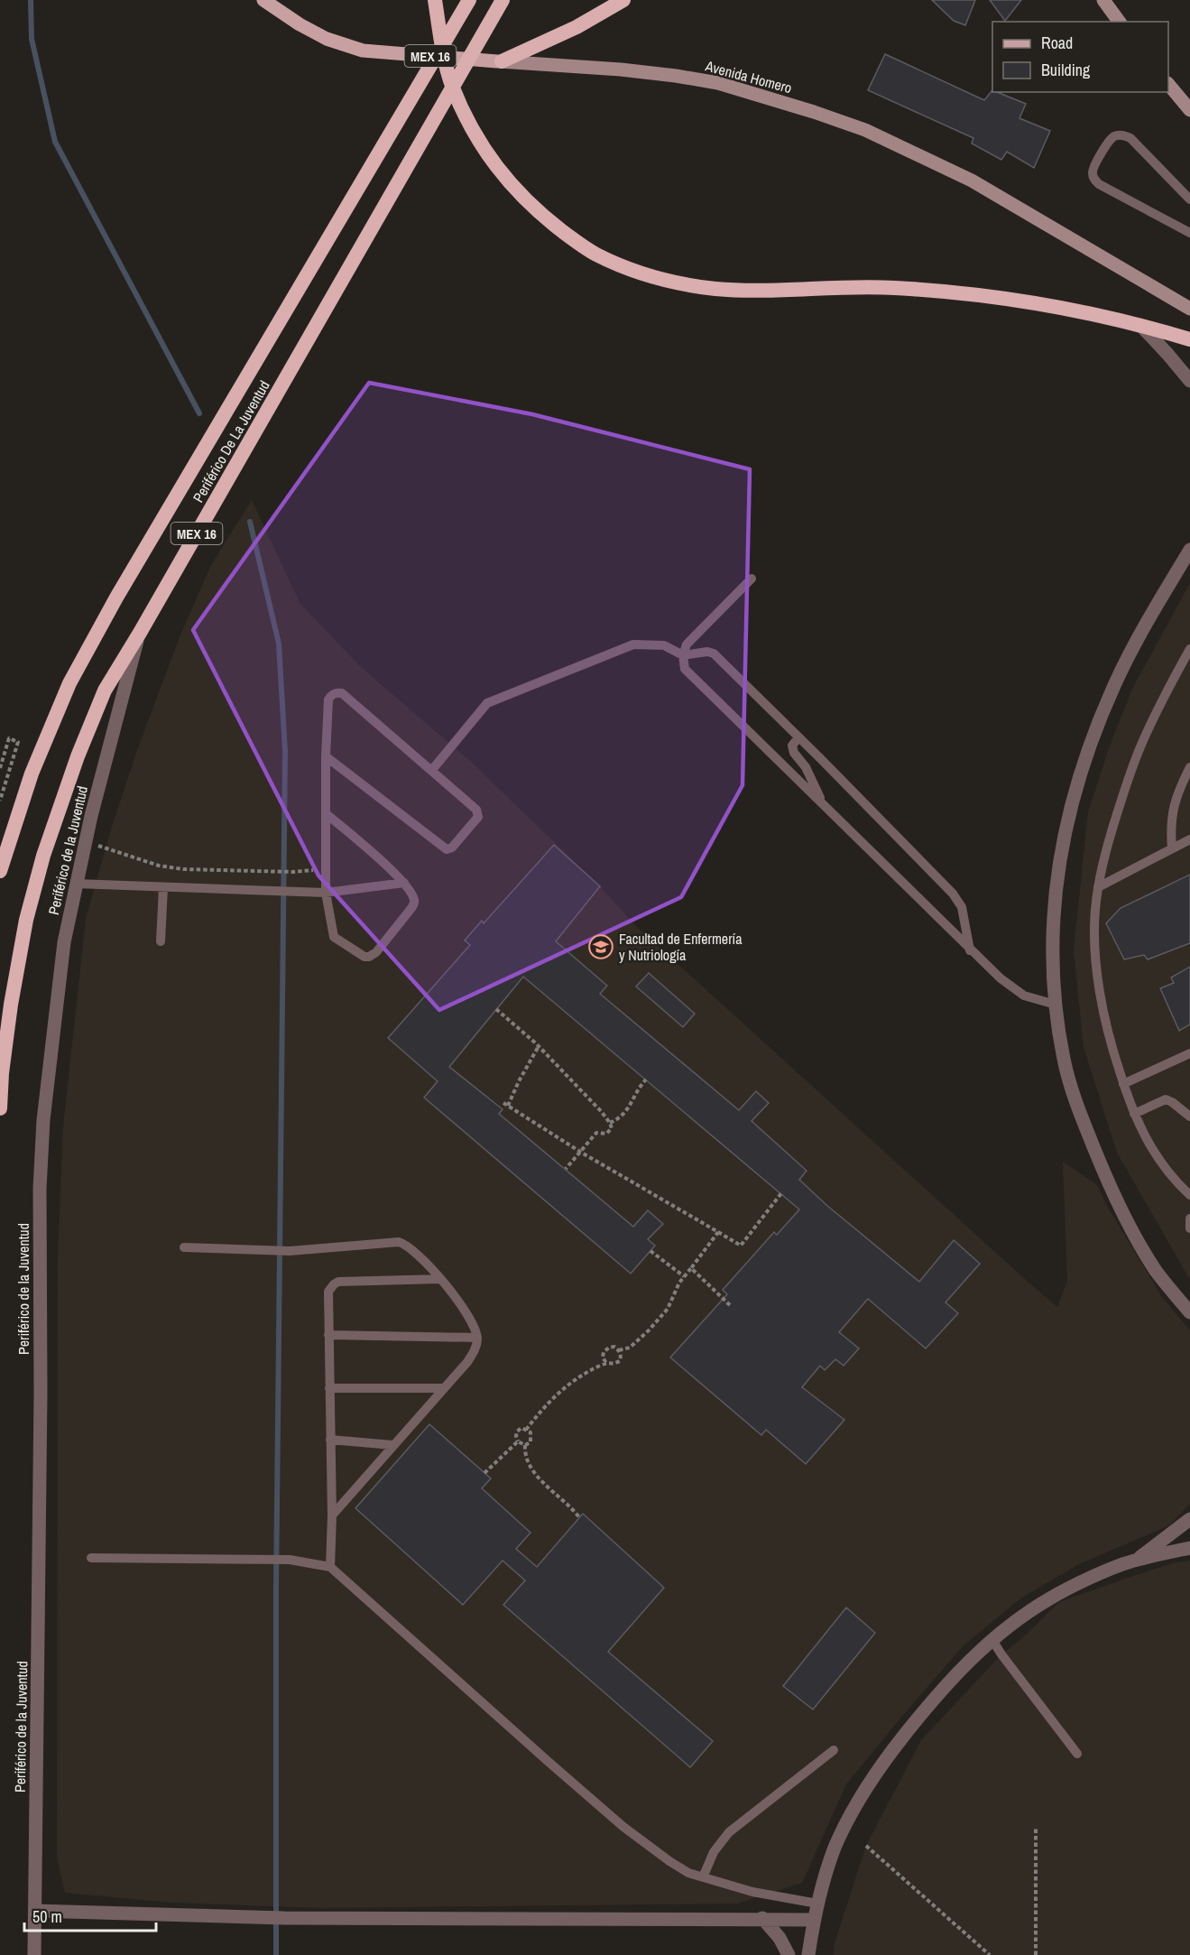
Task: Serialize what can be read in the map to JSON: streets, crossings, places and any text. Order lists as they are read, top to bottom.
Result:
{
  "streets": {
    "highway": ["MEX 16", "Periférico De La Juventud"],
    "main road": ["Avenida Homero"],
    "street": ["Periférico de la Juventud"]
  },
  "crossings": [
    ["Periférico De La Juventud", "Periférico de la Juventud"]
  ],
  "places": {
    "school or university": ["Facultad de Enfermería y Nutriología"]
  },
  "legend": ["Road", "Building"],
  "scale_bar": "50 m"
}
